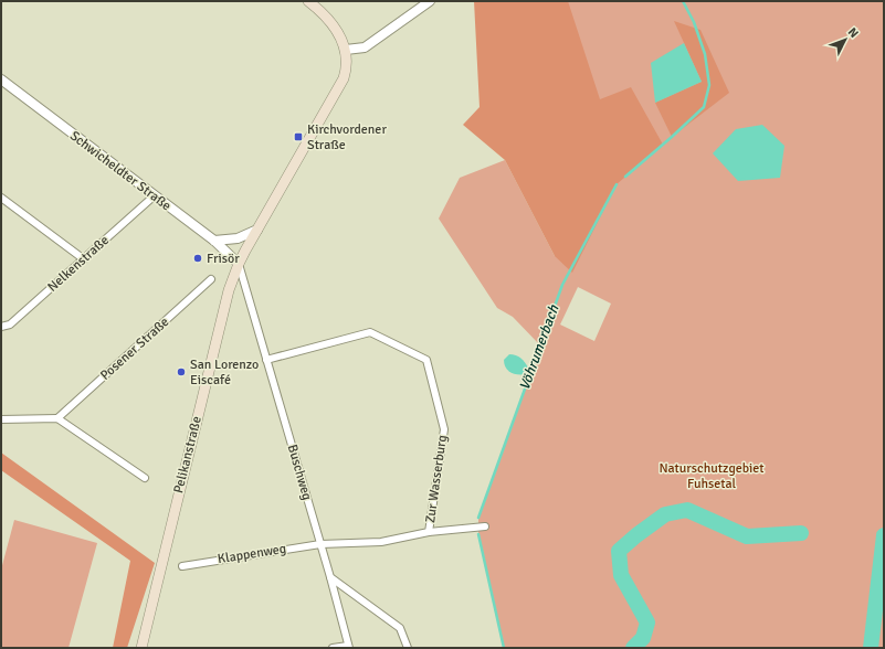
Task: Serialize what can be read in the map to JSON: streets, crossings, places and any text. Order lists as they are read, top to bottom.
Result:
{
  "streets": {
    "main road": ["Pelikanstraße"],
    "street": [
      "Schwicheldter Straße",
      "Nelkenstraße",
      "Posener Straße",
      "Buschweg",
      "Zur Wasserburg",
      "Klappenweg"
    ]
  },
  "crossings": [
    ["Schwicheldter Straße", "Nelkenstraße"],
    ["Schwicheldter Straße", "Pelikanstraße"],
    ["Schwicheldter Straße", "Buschweg"],
    ["Pelikanstraße", "Buschweg"],
    ["Buschweg", "Zur Wasserburg"],
    ["Buschweg", "Klappenweg"],
    ["Zur Wasserburg", "Klappenweg"]
  ],
  "water": ["Vöhrumerbach"],
  "parks": ["Naturschutzgebiet Fuhsetal"],
  "places": {
    "transit": ["Kirchvordener Straße"],
    "other": ["Frisör", "San Lorenzo Eiscafé"]
  },
  "north": "top right"
}
